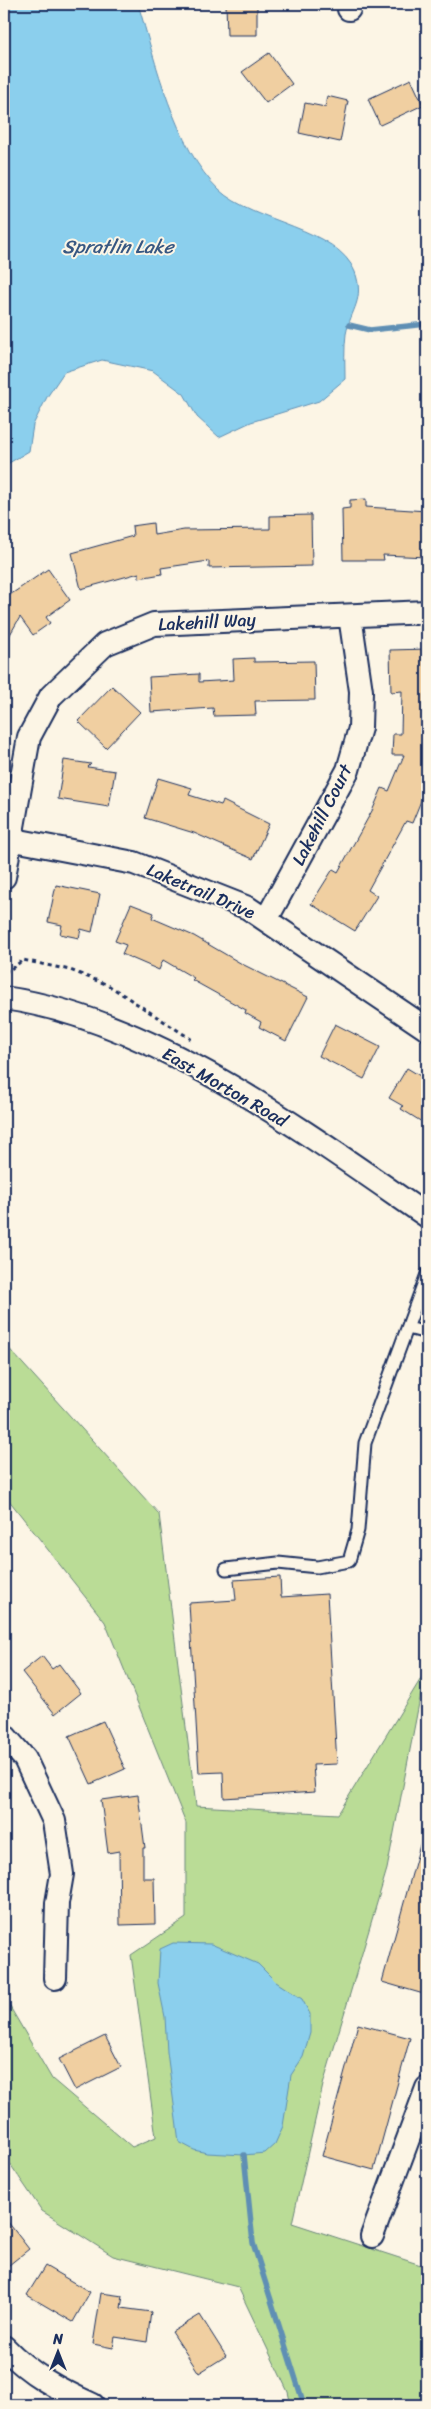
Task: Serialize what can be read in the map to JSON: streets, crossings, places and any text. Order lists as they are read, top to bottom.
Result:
{
  "streets": {
    "street": [
      "Lakehill Way",
      "Lakehill Court",
      "Laketrail Drive",
      "East Morton Road"
    ]
  },
  "crossings": [
    ["Lakehill Way", "Lakehill Court"],
    ["Lakehill Way", "Laketrail Drive"],
    ["Lakehill Court", "Laketrail Drive"]
  ],
  "water": ["Spratlin Lake"],
  "north": "top"
}
